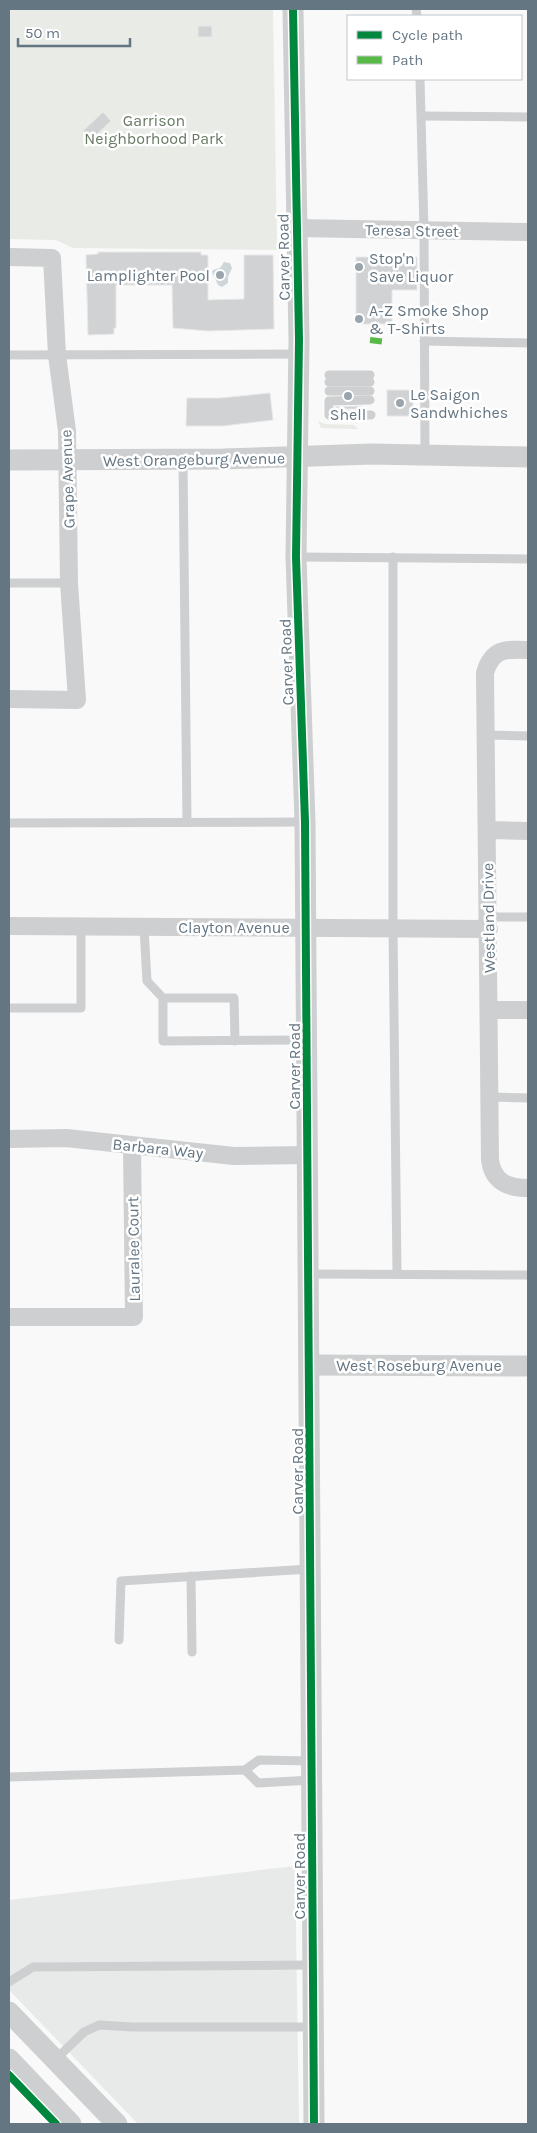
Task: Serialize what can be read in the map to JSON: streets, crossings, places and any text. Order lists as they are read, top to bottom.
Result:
{
  "streets": {
    "street": [
      "Teresa Street",
      "Carver Road",
      "West Orangeburg Avenue",
      "Grape Avenue",
      "Westland Drive",
      "Clayton Avenue",
      "Barbara Way",
      "Lauralee Court",
      "West Roseburg Avenue"
    ]
  },
  "crossings": [
    ["Teresa Street", "Carver Road"],
    ["Carver Road", "West Orangeburg Avenue"],
    ["Carver Road", "Clayton Avenue"],
    ["Carver Road", "Barbara Way"],
    ["Carver Road", "West Roseburg Avenue"],
    ["West Orangeburg Avenue", "Grape Avenue"],
    ["Westland Drive", "Clayton Avenue"],
    ["Barbara Way", "Lauralee Court"]
  ],
  "parks": ["Garrison Neighborhood Park"],
  "places": [
    "Stop'n Save Liquor",
    "Lamplighter Pool",
    "A-Z Smoke Shop & T-Shirts",
    "Shell",
    "Le Saigon Sandwhiches"
  ],
  "legend": ["Cycle path", "Path"],
  "scale_bar": "50 m"
}
